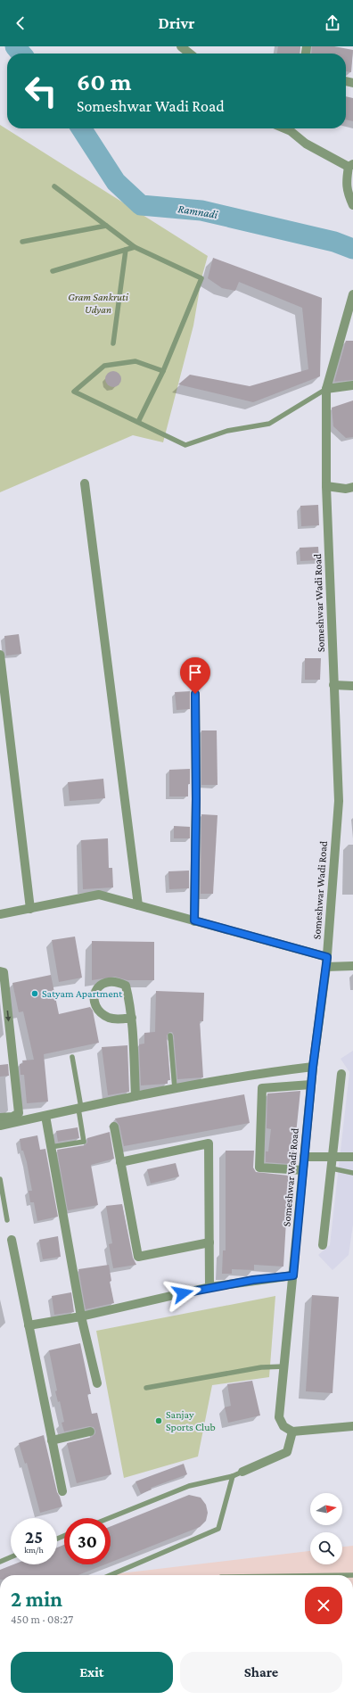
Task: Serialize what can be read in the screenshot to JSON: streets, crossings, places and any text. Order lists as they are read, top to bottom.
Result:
{
  "streets": {
    "street": ["Someshwar Wadi Road"]
  },
  "water": ["Ramnadi"],
  "parks": ["Gram Sankruti Udyan"],
  "places": ["Satyam Apartment", "Sanjay Sports Club"],
  "north": "right",
  "page": {
    "header": "Drivr",
    "turn": ["60 m", "Someshwar Wadi Road"],
    "speed": "25 km/h",
    "limit": "30",
    "heading": ["2 min", "450 m · 08:27"],
    "buttons": ["Exit", "Share"]
  }
}
